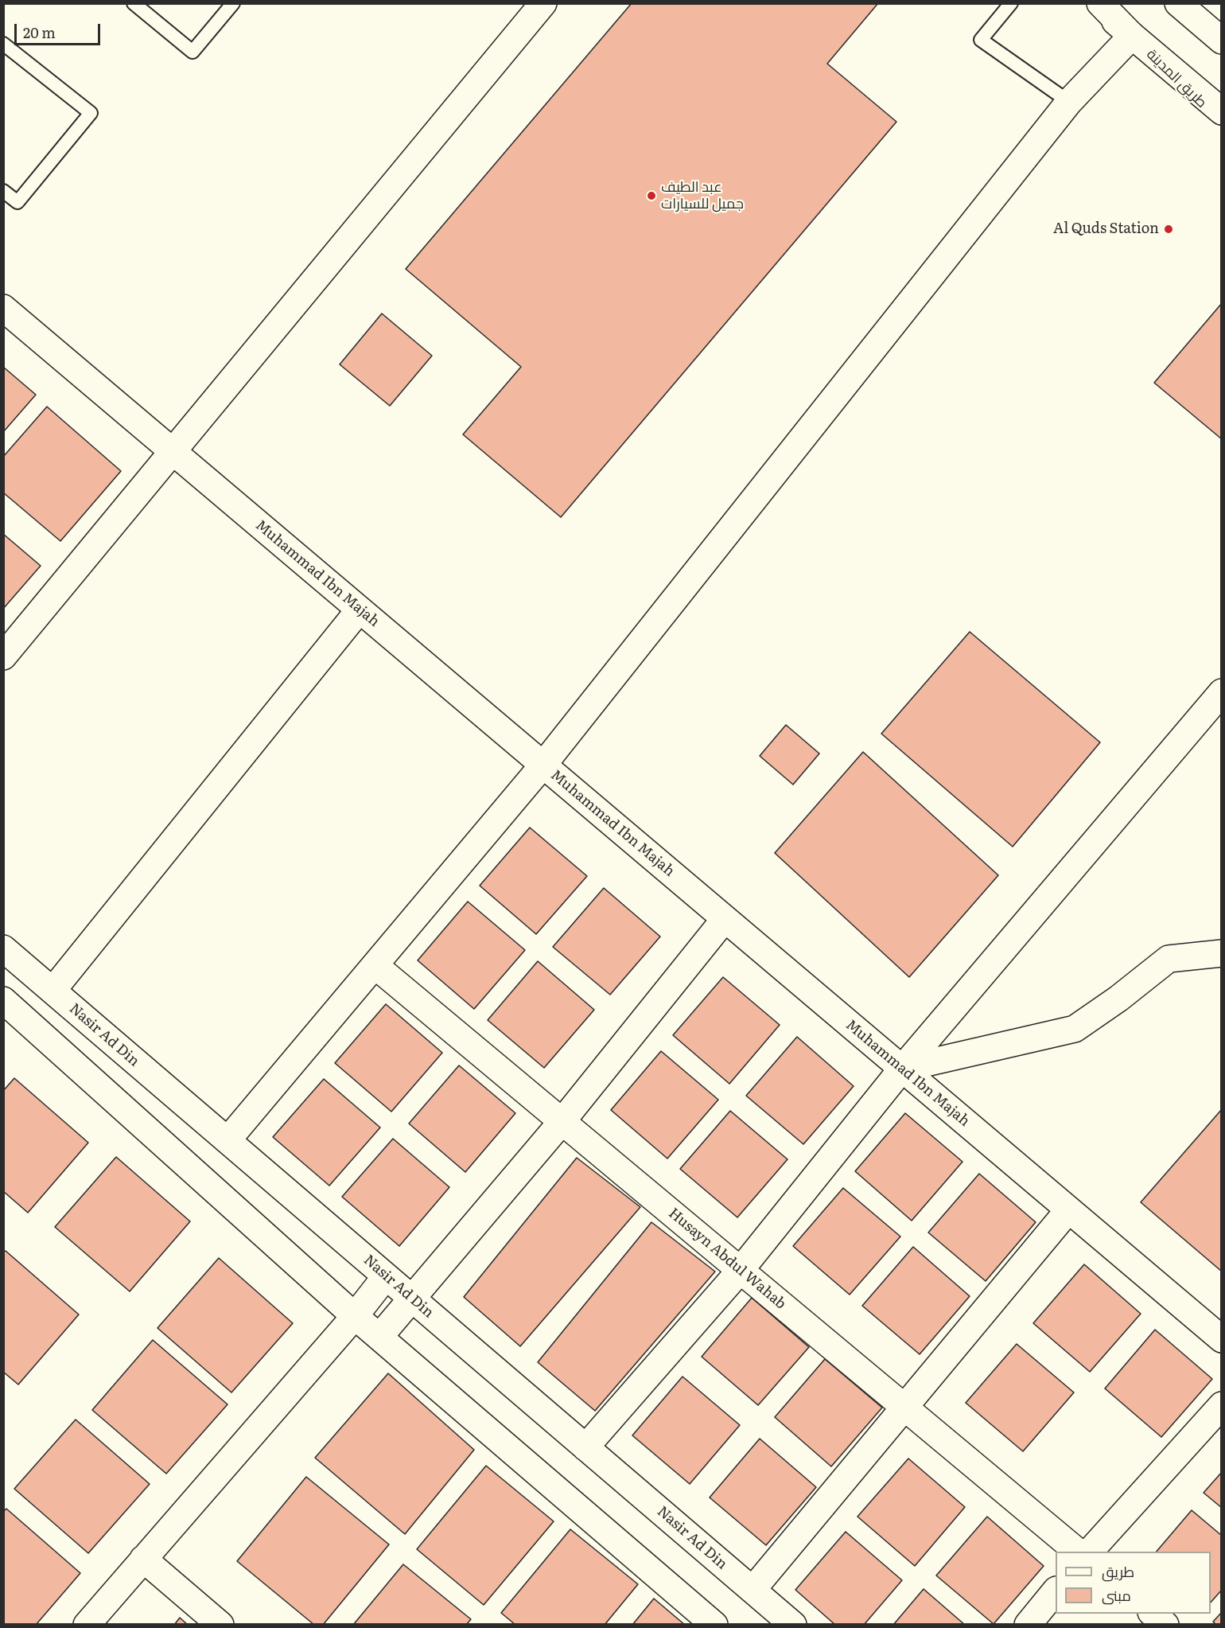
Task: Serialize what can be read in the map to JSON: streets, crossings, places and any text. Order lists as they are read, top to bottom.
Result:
{
  "streets": {
    "main road": [
      "طريق المدينة",
      "Muhammad Ibn Majah",
      "Nasir Ad Din",
      "Husayn Abdul Wahab"
    ]
  },
  "places": ["عبد الطيف جميل للسيارات", "Al Quds Station"],
  "legend": ["طريق", "مبنى"],
  "scale_bar": "20 m"
}
